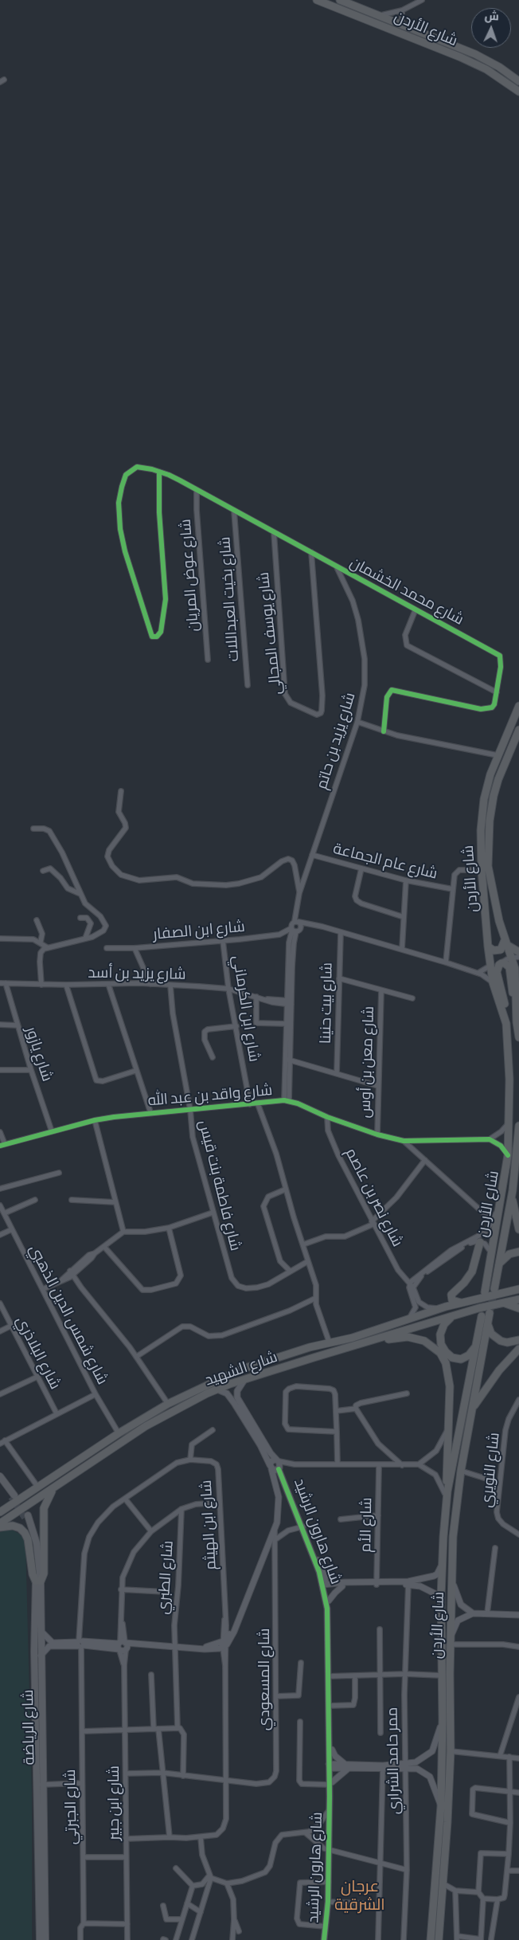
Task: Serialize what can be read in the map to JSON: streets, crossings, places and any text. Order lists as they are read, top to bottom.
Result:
{
  "streets": {
    "highway": ["شارع الأردن", "شارع الشهيد"],
    "main road": ["شارع الرياضة"],
    "street": [
      "شارع عوض المريان",
      "شارع محمد الخشمان",
      "شارع بخيت العبداللات",
      "شارع يوسف المجالي",
      "شارع يزيد بن حاتم",
      "شارع عام الجماعة",
      "شارع ابن الصفار",
      "شارع يزيد بن أسد",
      "شارع بيت حنينا",
      "شارع ابن الكرماني",
      "شارع يازور",
      "شارع معن بن أوس",
      "شارع واقد بن عبد الله",
      "شارع فاطمة بنت قيس",
      "شارع نصر بن عاصم",
      "شارع شمس الدين الذهبي",
      "شارع البلاذري",
      "شارع النويري",
      "شارع ابن الهيثم",
      "شارع الأم",
      "شارع هارون الرشيد",
      "شارع الطبري",
      "شارع المسعودي",
      "ممر حامد الشراري",
      "شارع ابن جبير",
      "شارع الجبرتي"
    ]
  },
  "crossings": [
    ["شارع عوض المريان", "شارع محمد الخشمان"],
    ["شارع محمد الخشمان", "شارع بخيت العبداللات"],
    ["شارع محمد الخشمان", "شارع يوسف المجالي"],
    ["شارع محمد الخشمان", "شارع يزيد بن حاتم"],
    ["شارع يزيد بن حاتم", "شارع عام الجماعة"],
    ["شارع يزيد بن حاتم", "شارع ابن الصفار"],
    ["شارع ابن الصفار", "شارع ابن الكرماني"],
    ["شارع يزيد بن أسد", "شارع ابن الكرماني"],
    ["شارع يزيد بن أسد", "شارع يازور"],
    ["شارع يزيد بن أسد", "شارع فاطمة بنت قيس"],
    ["شارع ابن الكرماني", "شارع واقد بن عبد الله"],
    ["شارع يازور", "شارع واقد بن عبد الله"],
    ["شارع معن بن أوس", "شارع واقد بن عبد الله"],
    ["شارع واقد بن عبد الله", "شارع فاطمة بنت قيس"],
    ["شارع واقد بن عبد الله", "شارع نصر بن عاصم"],
    ["شارع نصر بن عاصم", "شارع الشهيد"],
    ["شارع شمس الدين الذهبي", "شارع الشهيد"],
    ["شارع الشهيد", "شارع هارون الرشيد"],
    ["شارع ابن الهيثم", "شارع المسعودي"],
    ["شارع ابن الهيثم", "شارع ابن جبير"],
    ["شارع ابن الهيثم", "شارع الجبرتي"],
    ["شارع الطبري", "شارع ابن جبير"]
  ],
  "districts": ["عرجان الشرقية"],
  "north": "top"
}
